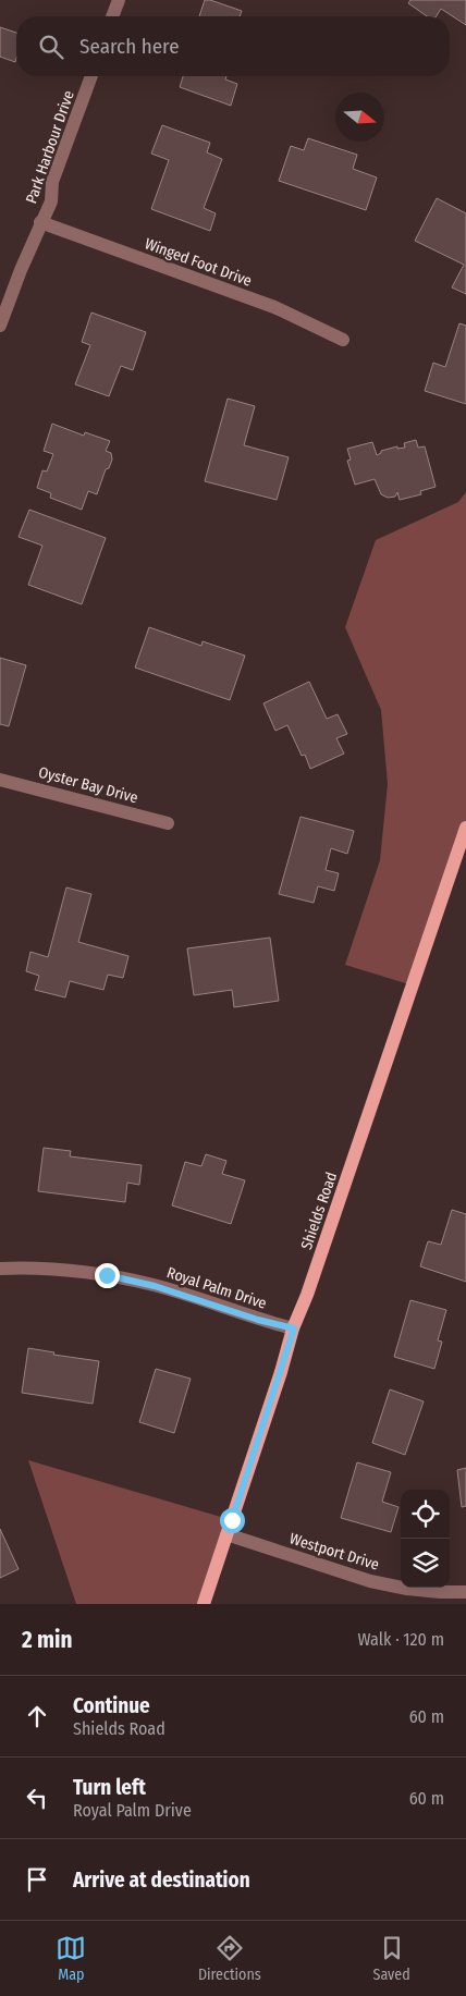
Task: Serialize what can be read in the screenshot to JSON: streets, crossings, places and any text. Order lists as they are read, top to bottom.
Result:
{
  "streets": {
    "main road": ["Shields Road"],
    "street": [
      "Park Harbour Drive",
      "Winged Foot Drive",
      "Oyster Bay Drive",
      "Royal Palm Drive",
      "Westport Drive"
    ]
  },
  "crossings": [
    ["Park Harbour Drive", "Winged Foot Drive"],
    ["Shields Road", "Royal Palm Drive"],
    ["Shields Road", "Westport Drive"]
  ],
  "north": "right",
  "page": {
    "search": "Search here",
    "heading": ["2 min", "Walk · 120 m"],
    "list": [
      ["Continue", "Shields Road", "60 m"],
      ["Turn left", "Royal Palm Drive", "60 m"],
      "Arrive at destination"
    ],
    "nav": ["Map", "Directions", "Saved"]
  }
}
